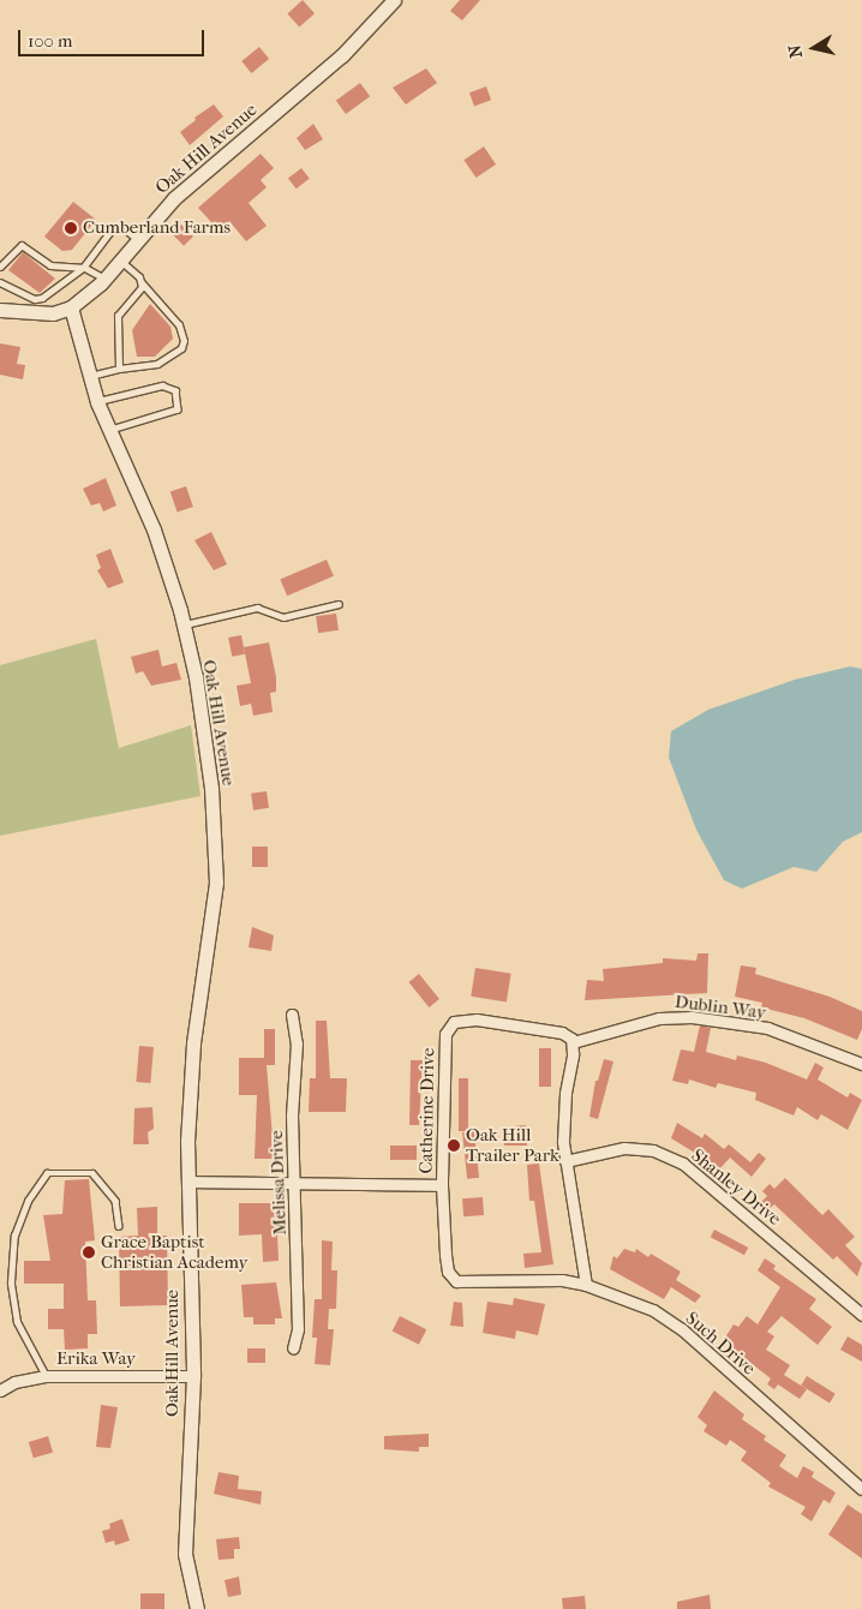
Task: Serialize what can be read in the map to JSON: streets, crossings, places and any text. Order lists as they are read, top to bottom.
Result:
{
  "streets": {
    "main road": ["Oak Hill Avenue"],
    "street": [
      "Dublin Way",
      "Catherine Drive",
      "Melissa Drive",
      "Shanley Drive",
      "Such Drive",
      "Erika Way"
    ]
  },
  "crossings": [
    ["Oak Hill Avenue", "Erika Way"],
    ["Dublin Way", "Catherine Drive"],
    ["Catherine Drive", "Such Drive"]
  ],
  "places": ["Cumberland Farms", "Oak Hill Trailer Park", "Grace Baptist Christian Academy"],
  "scale_bar": "100 m",
  "north": "left"
}
